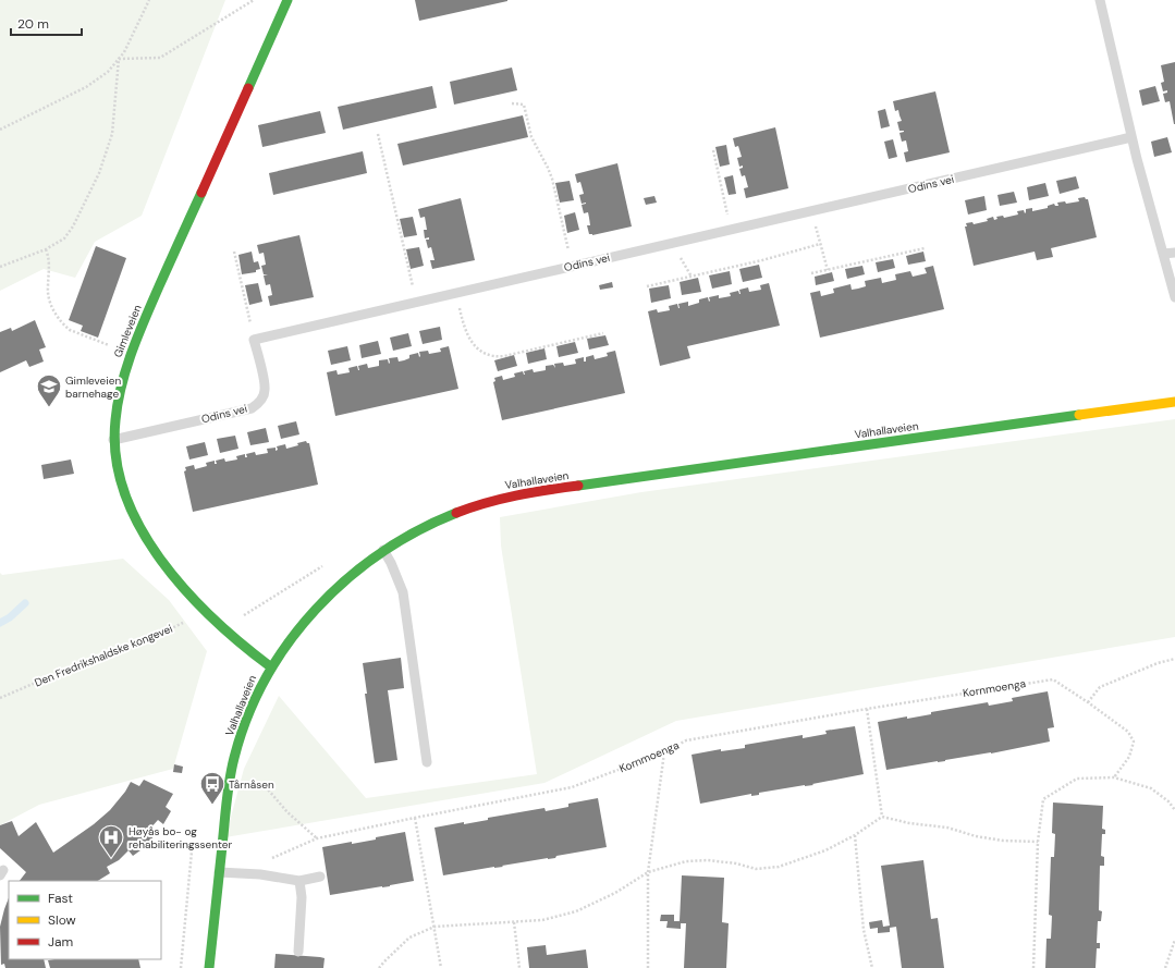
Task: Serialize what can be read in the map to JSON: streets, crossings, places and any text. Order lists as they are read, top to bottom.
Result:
{
  "streets": {
    "street": ["Gimleveien", "Valhallaveien"],
    "lane": ["Odins vei"],
    "path": ["Den Fredrikshaldske kongevei", "Kornmoenga"]
  },
  "crossings": [
    ["Odins vei", "Gimleveien"],
    ["Gimleveien", "Valhallaveien"],
    ["Gimleveien", "Den Fredrikshaldske kongevei"]
  ],
  "places": {
    "school or university": ["Gimleveien barnehage"],
    "bus stop": ["Tårnåsen"],
    "hospital": ["Høyås bo- og rehabiliteringssenter"]
  },
  "legend": ["Fast", "Slow", "Jam"],
  "scale_bar": "20 m"
}
